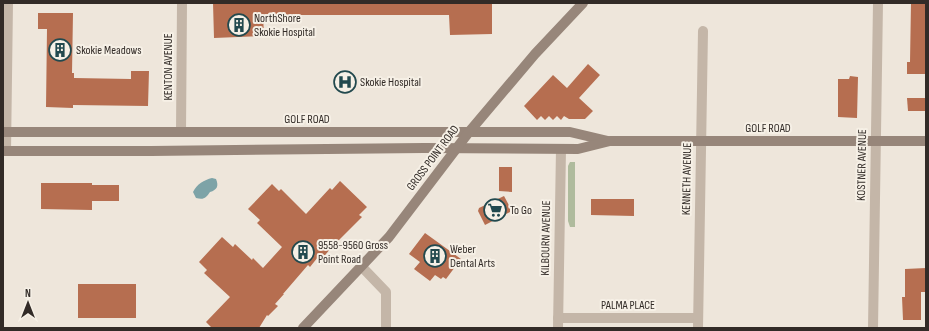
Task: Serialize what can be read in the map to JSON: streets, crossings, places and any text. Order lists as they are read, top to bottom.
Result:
{
  "streets": {
    "main road": ["GOLF ROAD", "GROSS POINT ROAD"],
    "street": [
      "KENTON AVENUE",
      "KOSTNER AVENUE",
      "KENNETH AVENUE",
      "KILBOURN AVENUE",
      "PALMA PLACE"
    ]
  },
  "crossings": [
    ["KENTON AVENUE", "GOLF ROAD"],
    ["GOLF ROAD", "GROSS POINT ROAD"],
    ["GOLF ROAD", "KOSTNER AVENUE"],
    ["GOLF ROAD", "KENNETH AVENUE"],
    ["GOLF ROAD", "KILBOURN AVENUE"],
    ["KENNETH AVENUE", "PALMA PLACE"],
    ["KILBOURN AVENUE", "PALMA PLACE"]
  ],
  "places": {
    "building": [
      "NorthShore Skokie Hospital",
      "Skokie Meadows",
      "9558-9560 Gross Point Road",
      "Weber Dental Arts"
    ],
    "hospital": ["Skokie Hospital"],
    "supermarket": ["To Go"]
  },
  "north": "top"
}
